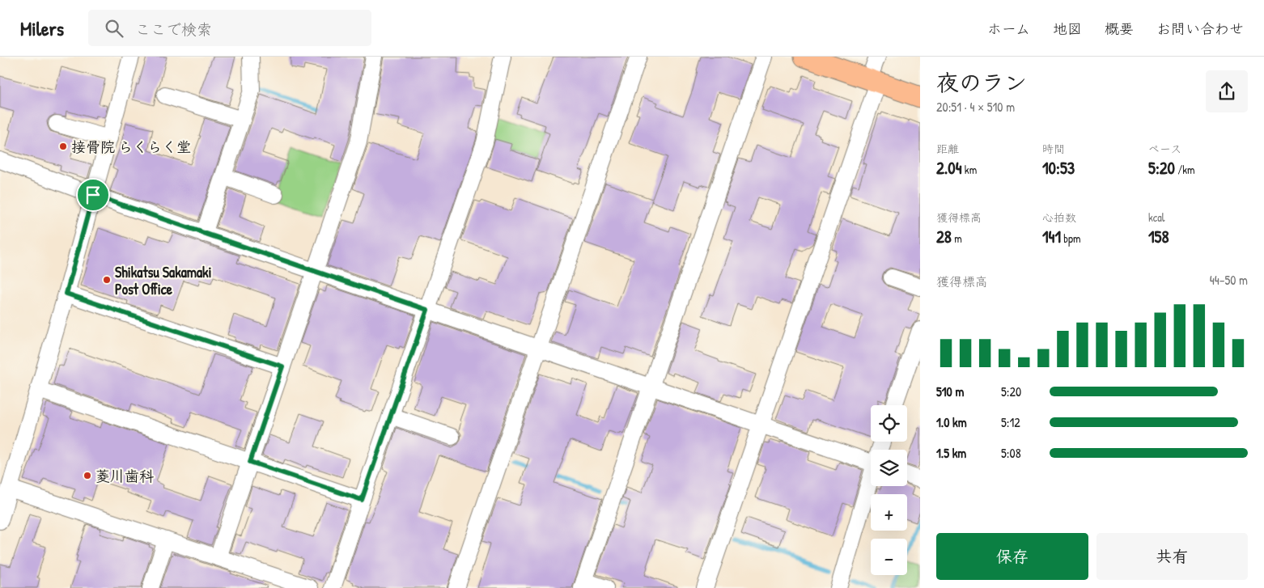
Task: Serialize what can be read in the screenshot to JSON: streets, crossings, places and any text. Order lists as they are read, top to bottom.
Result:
{
  "places": ["接骨院 らくらく堂", "Shikatsu Sakamaki Post Office", "菱川歯科"],
  "page": {
    "header": "Milers",
    "search": "ここで検索",
    "nav": [
      "ホーム",
      "地図",
      "概要",
      "お問い合わせ"
    ],
    "heading": ["夜のラン", "20:51 · 4 × 510 m"],
    "stats": [
      ["距離", "2.04 km"],
      ["時間", "10:53"],
      ["ペース", "5:20 /km"],
      ["獲得標高", "28 m"],
      ["心拍数", "141 bpm"],
      ["kcal", "158"]
    ],
    "chart": ["獲得標高", "44–50 m"],
    "list": [
      {
        "name": "510 m",
        "note": "5:20"
      },
      {
        "name": "1.0 km",
        "note": "5:12"
      },
      {
        "name": "1.5 km",
        "note": "5:08"
      }
    ],
    "map_buttons": ["+", "−"],
    "buttons": ["保存", "共有"]
  }
}
